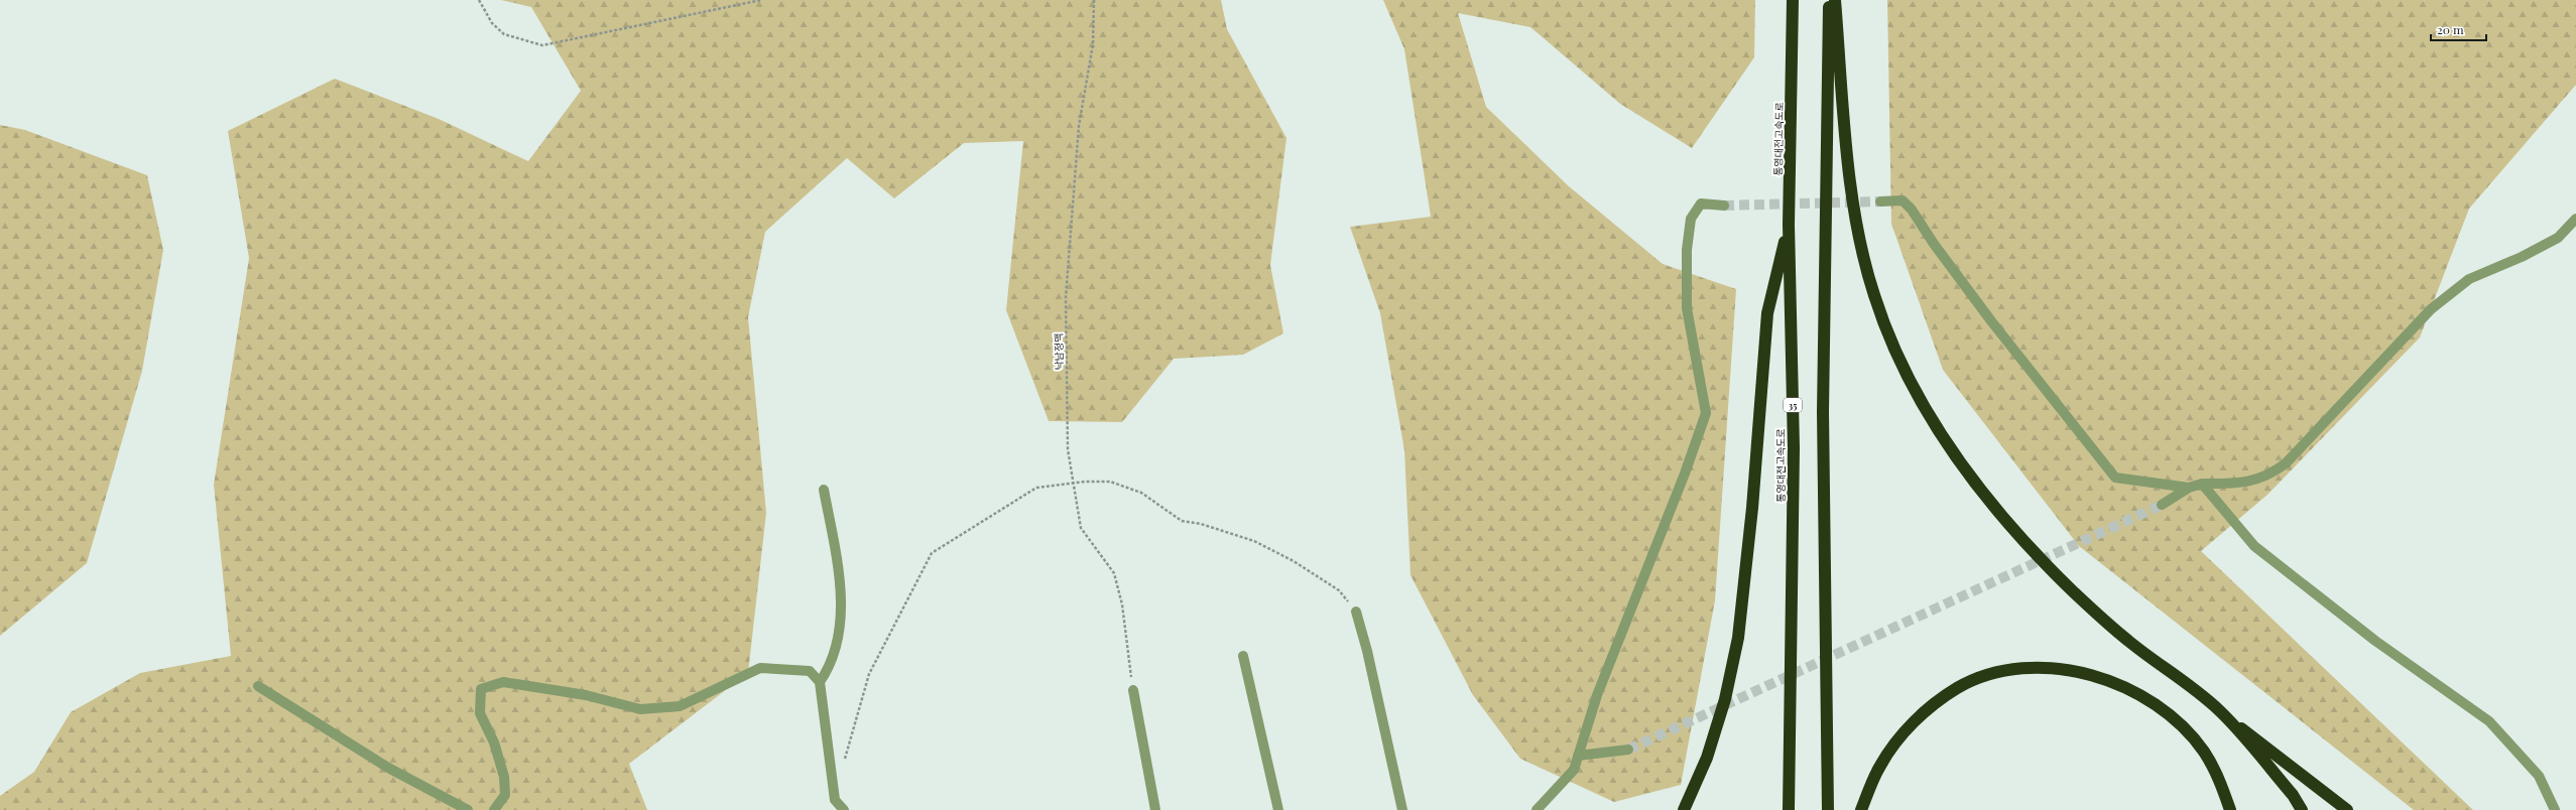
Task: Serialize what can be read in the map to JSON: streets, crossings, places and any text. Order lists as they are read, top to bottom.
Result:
{
  "streets": {
    "highway": ["통영대전고속도로", "35"],
    "path": ["낙남정맥"]
  },
  "scale_bar": "20 m"
}
